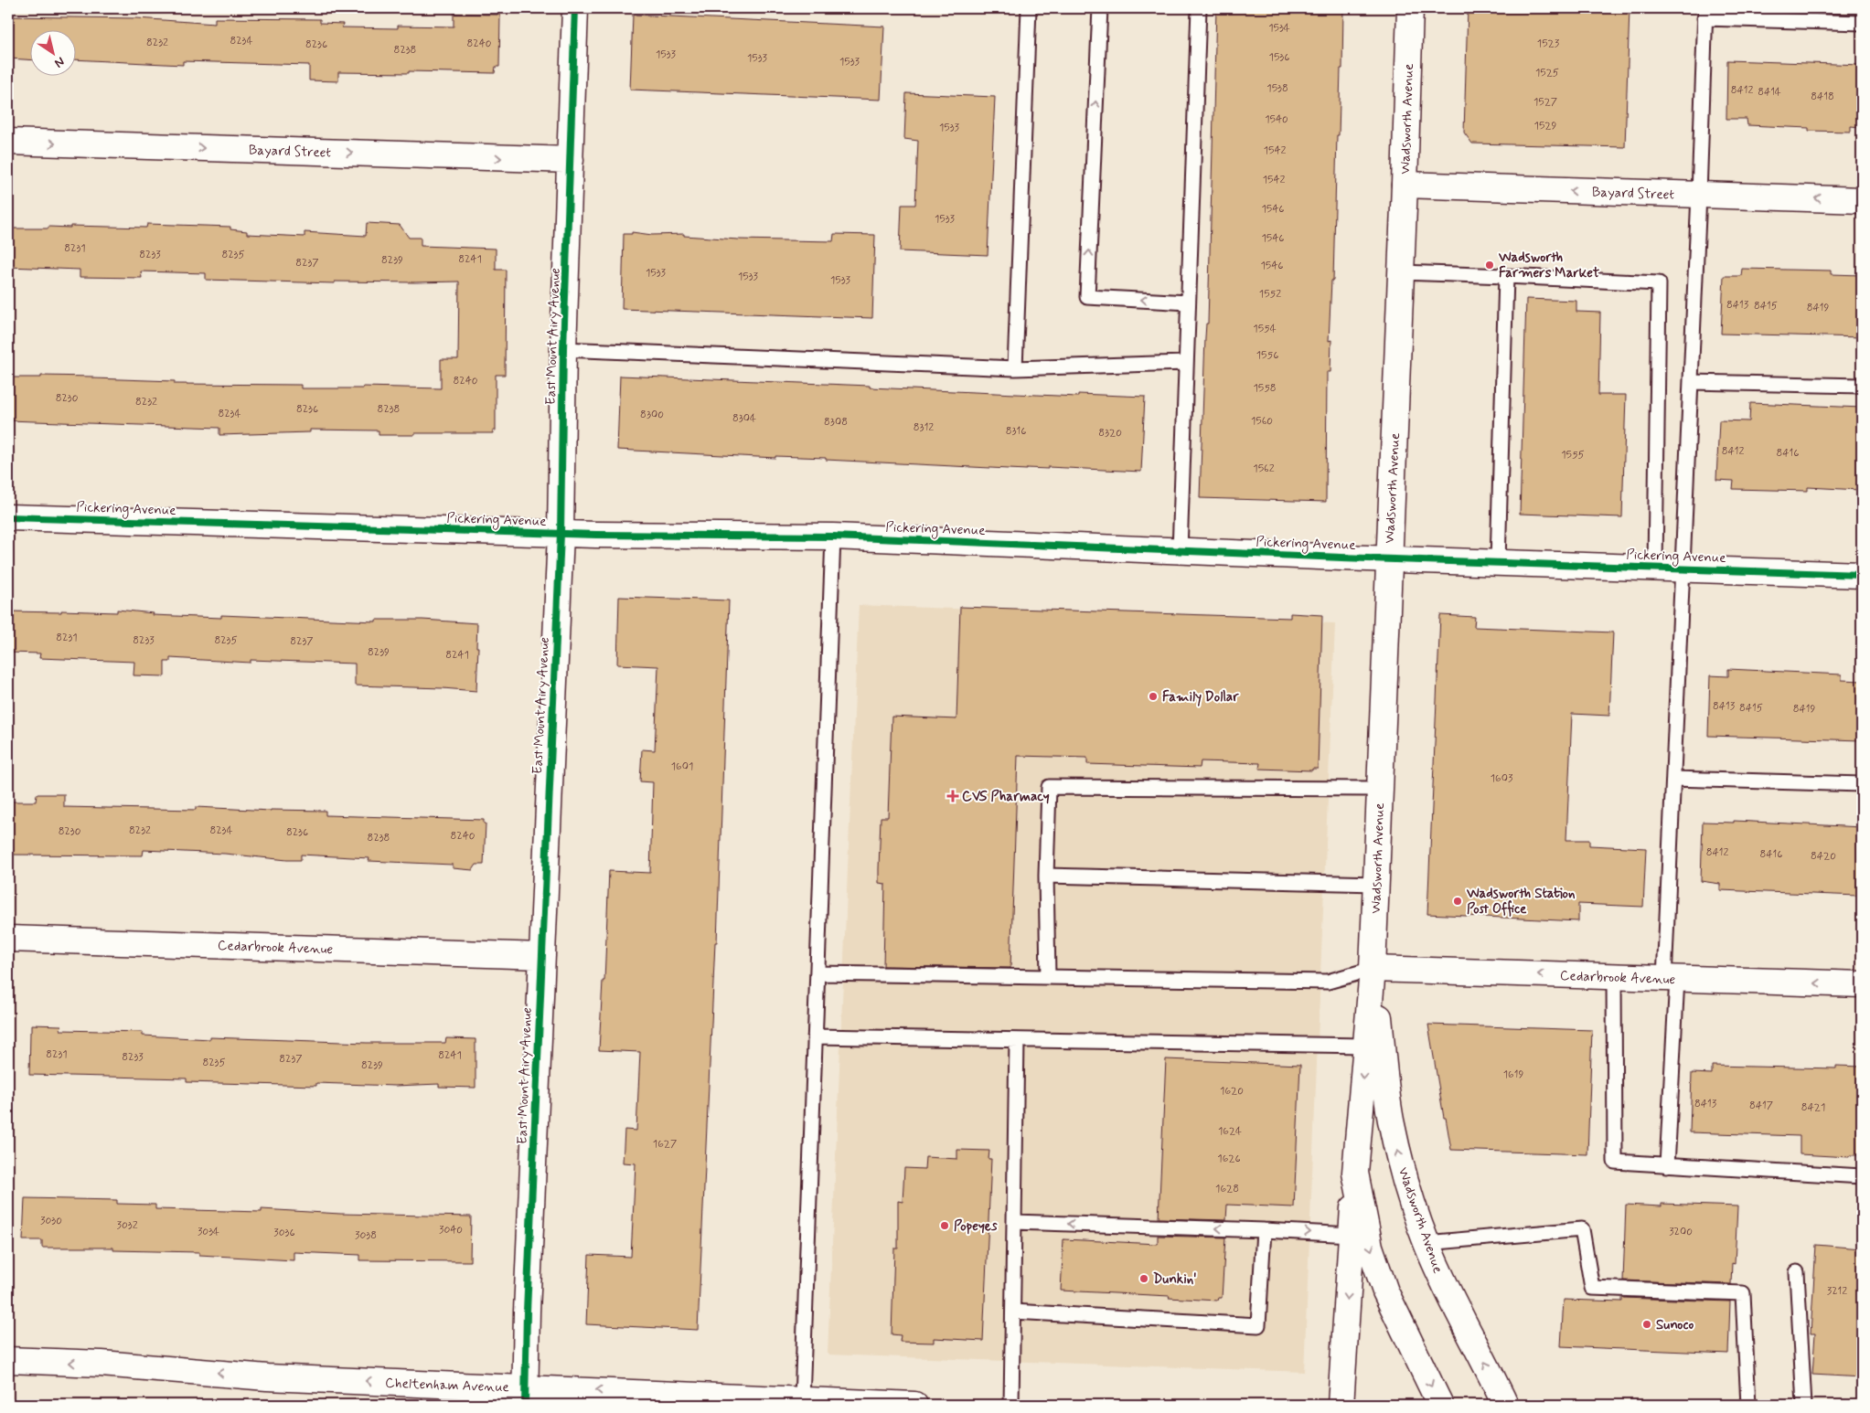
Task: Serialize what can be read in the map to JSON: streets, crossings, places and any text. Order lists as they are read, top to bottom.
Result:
{
  "streets": {
    "street": [
      "Wadsworth Avenue",
      "Bayard Street",
      "East Mount Airy Avenue",
      "Pickering Avenue",
      "Cedarbrook Avenue",
      "Cheltenham Avenue"
    ]
  },
  "crossings": [
    ["Wadsworth Avenue", "Bayard Street"],
    ["Wadsworth Avenue", "Pickering Avenue"],
    ["Wadsworth Avenue", "Cedarbrook Avenue"],
    ["Bayard Street", "East Mount Airy Avenue"],
    ["East Mount Airy Avenue", "Pickering Avenue"],
    ["East Mount Airy Avenue", "Cedarbrook Avenue"],
    ["East Mount Airy Avenue", "Cheltenham Avenue"]
  ],
  "one_way": ["Cedarbrook Avenue", "Cheltenham Avenue"],
  "places": {
    "other": [
      "Wadsworth Farmers Market",
      "Family Dollar",
      "Wadsworth Station Post Office",
      "Popeyes",
      "Dunkin'",
      "Sunoco"
    ],
    "health": ["CVS Pharmacy"]
  },
  "house_numbers": [
    "1534",
    "8234",
    "8232",
    "8240",
    "1523",
    "8236",
    "8238",
    "1533",
    "1536",
    "1533",
    "1533",
    "1525",
    "1538",
    "8412",
    "8414",
    "8418",
    "1527",
    "1540",
    "1529",
    "1533",
    "1542",
    "1542",
    "1546",
    "1533",
    "1546",
    "8231",
    "8233",
    "8235",
    "8241",
    "8239",
    "8237",
    "1546",
    "1533",
    "1533",
    "1533",
    "1552",
    "8413",
    "8415",
    "8419",
    "1554",
    "1556",
    "8240",
    "1558",
    "8230",
    "8232",
    "8236",
    "8238",
    "8234",
    "8300",
    "8304",
    "1560",
    "8308",
    "8312",
    "8316",
    "8320",
    "8412",
    "8416",
    "1555",
    "1562",
    "8231",
    "8233",
    "8235",
    "8237",
    "8239",
    "8241",
    "8413",
    "8415",
    "8419",
    "1601",
    "1603",
    "8232",
    "8234",
    "8230",
    "8236",
    "8240",
    "8238",
    "8412",
    "8416",
    "8420",
    "8231",
    "8241",
    "8233",
    "8237",
    "8235",
    "8239",
    "1619",
    "1620",
    "8413",
    "8417",
    "8421",
    "1624",
    "1627",
    "1626",
    "1628",
    "3030",
    "3032",
    "3040",
    "3034",
    "3200",
    "3036",
    "3038",
    "3212"
  ],
  "north": "bottom right"
}
